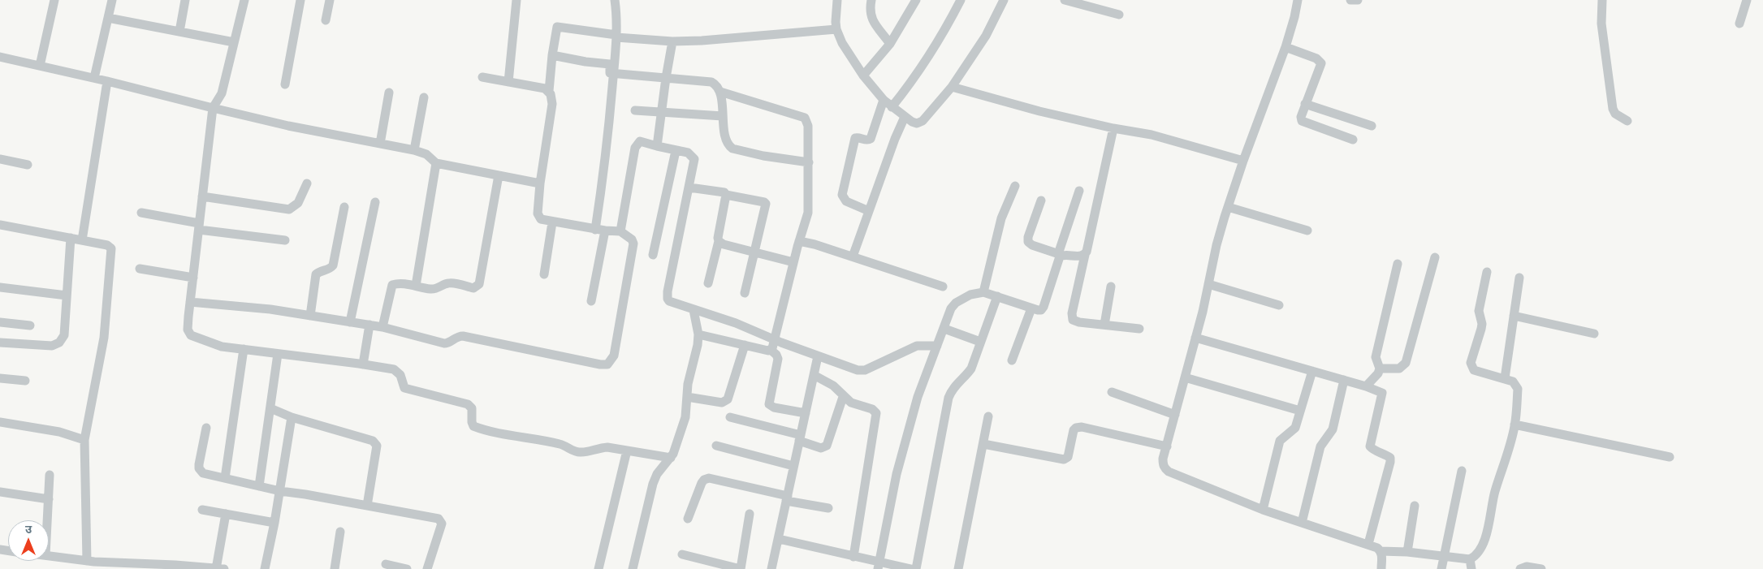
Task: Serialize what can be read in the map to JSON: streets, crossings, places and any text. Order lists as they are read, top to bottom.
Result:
{
  "north": "top"
}
